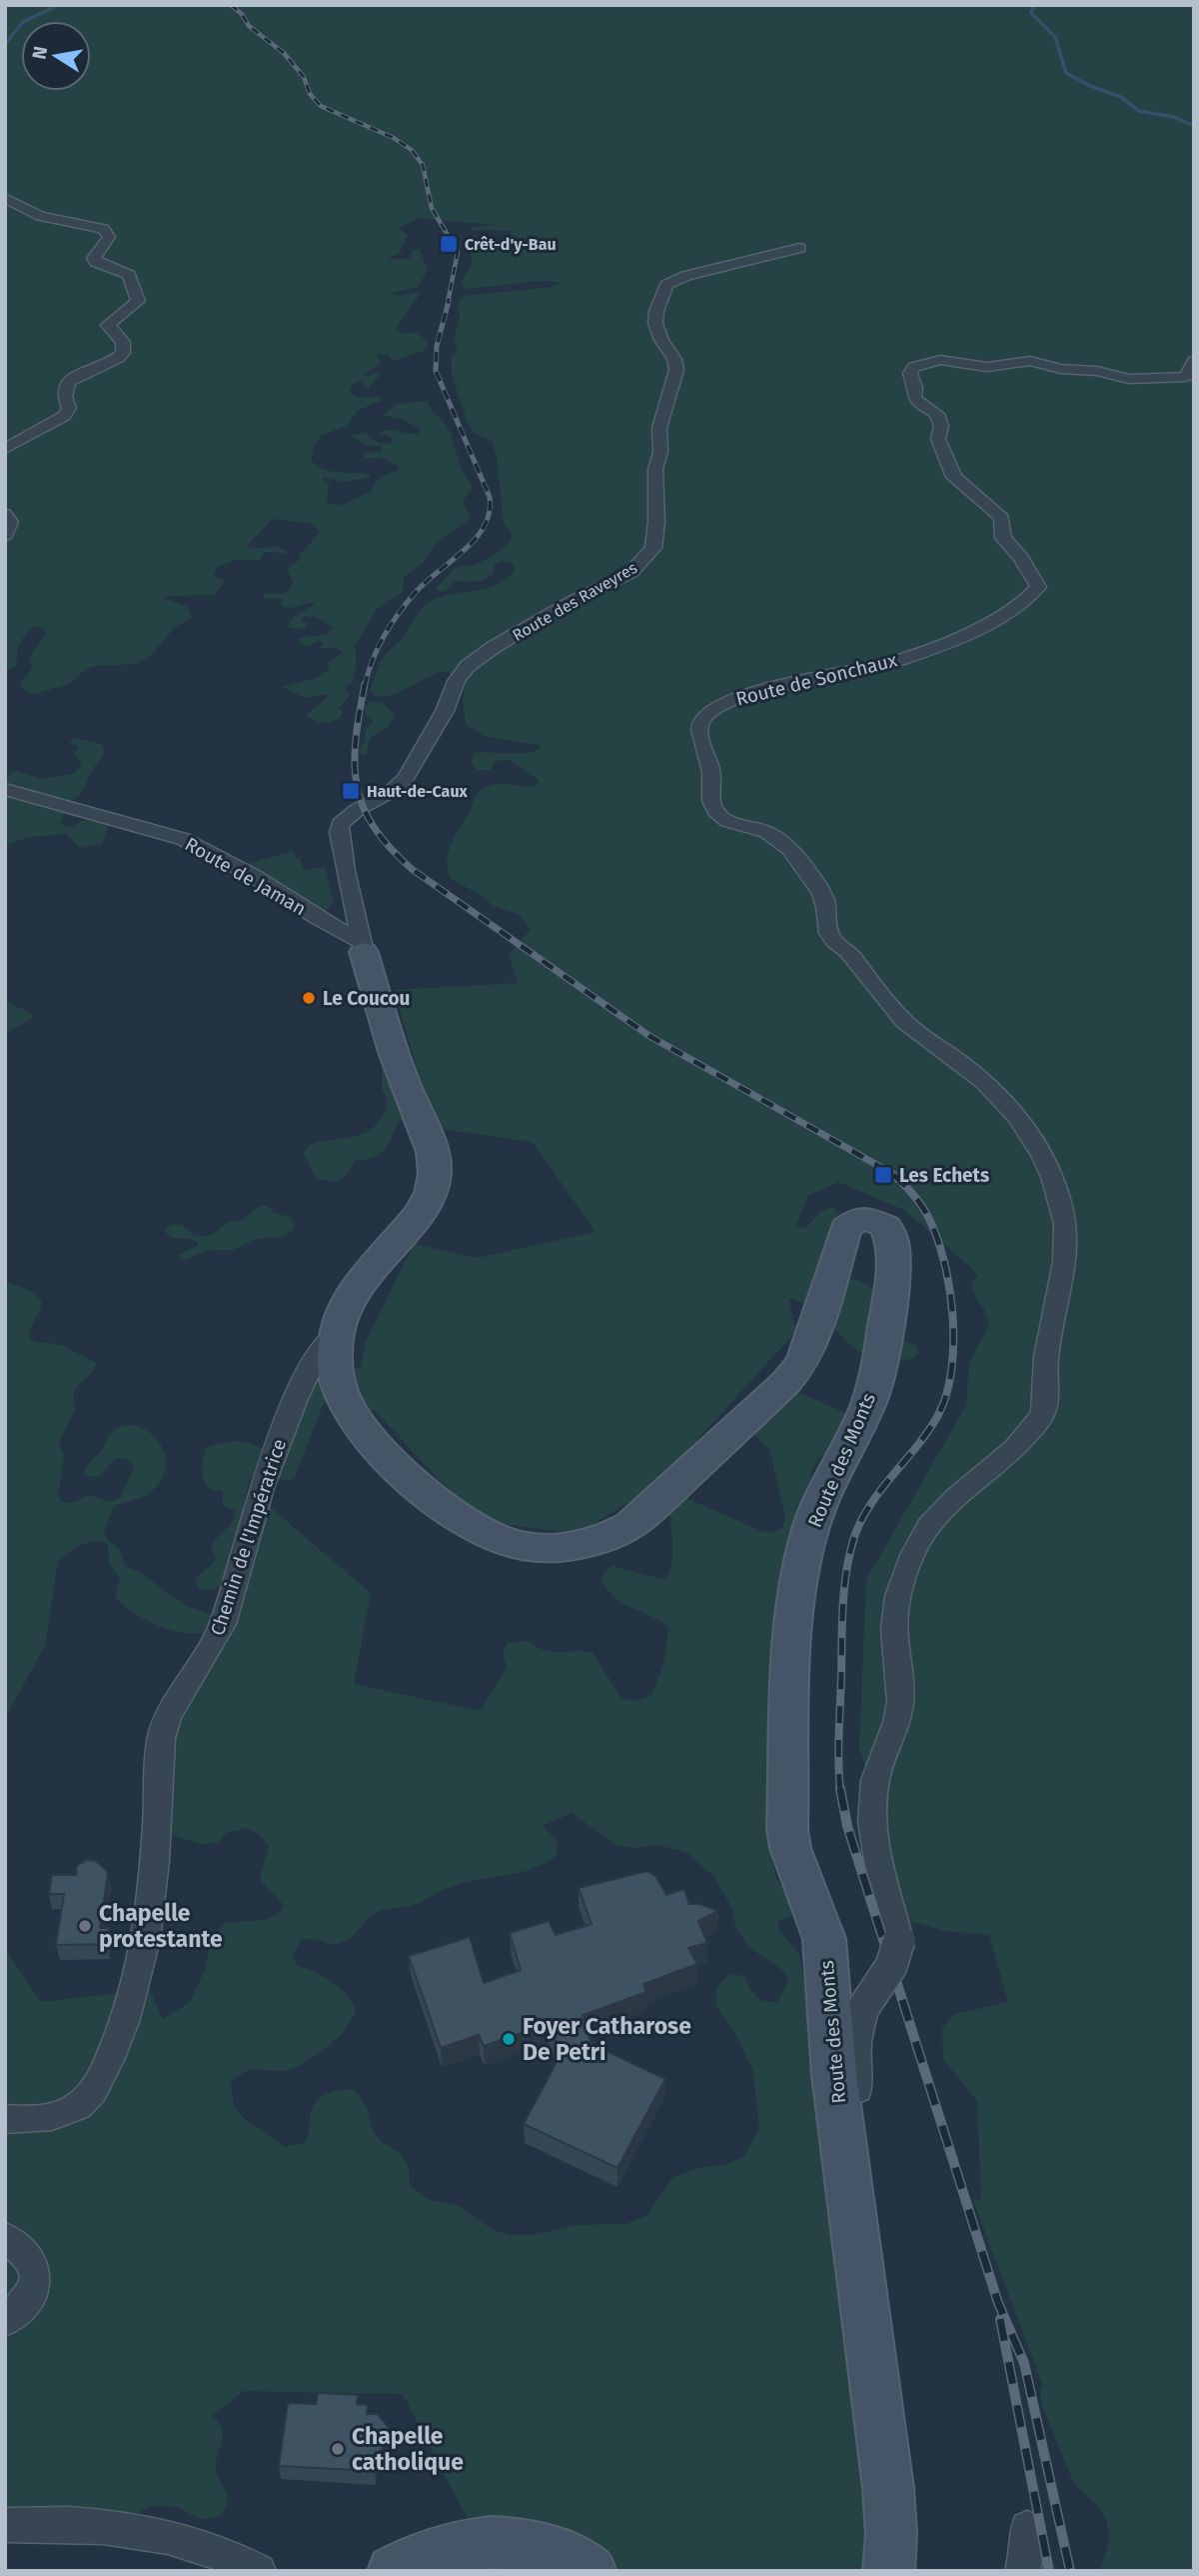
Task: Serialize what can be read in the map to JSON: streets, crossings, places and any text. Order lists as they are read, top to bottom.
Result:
{
  "streets": {
    "street": [
      "Route des Raveyres",
      "Route de Sonchaux",
      "Route de Jaman",
      "Route des Monts",
      "Chemin de l'Impératrice"
    ]
  },
  "crossings": [
    ["Route des Raveyres", "Route de Jaman"],
    ["Route des Raveyres", "Route des Monts"],
    ["Route de Jaman", "Route des Monts"],
    ["Route des Monts", "Chemin de l'Impératrice"]
  ],
  "places": {
    "transit": ["Crêt-d'y-Bau", "Haut-de-Caux", "Les Echets"],
    "other": [
      "Le Coucou",
      "Chapelle protestante",
      "Foyer Catharose De Petri",
      "Chapelle catholique"
    ]
  },
  "north": "left"
}
